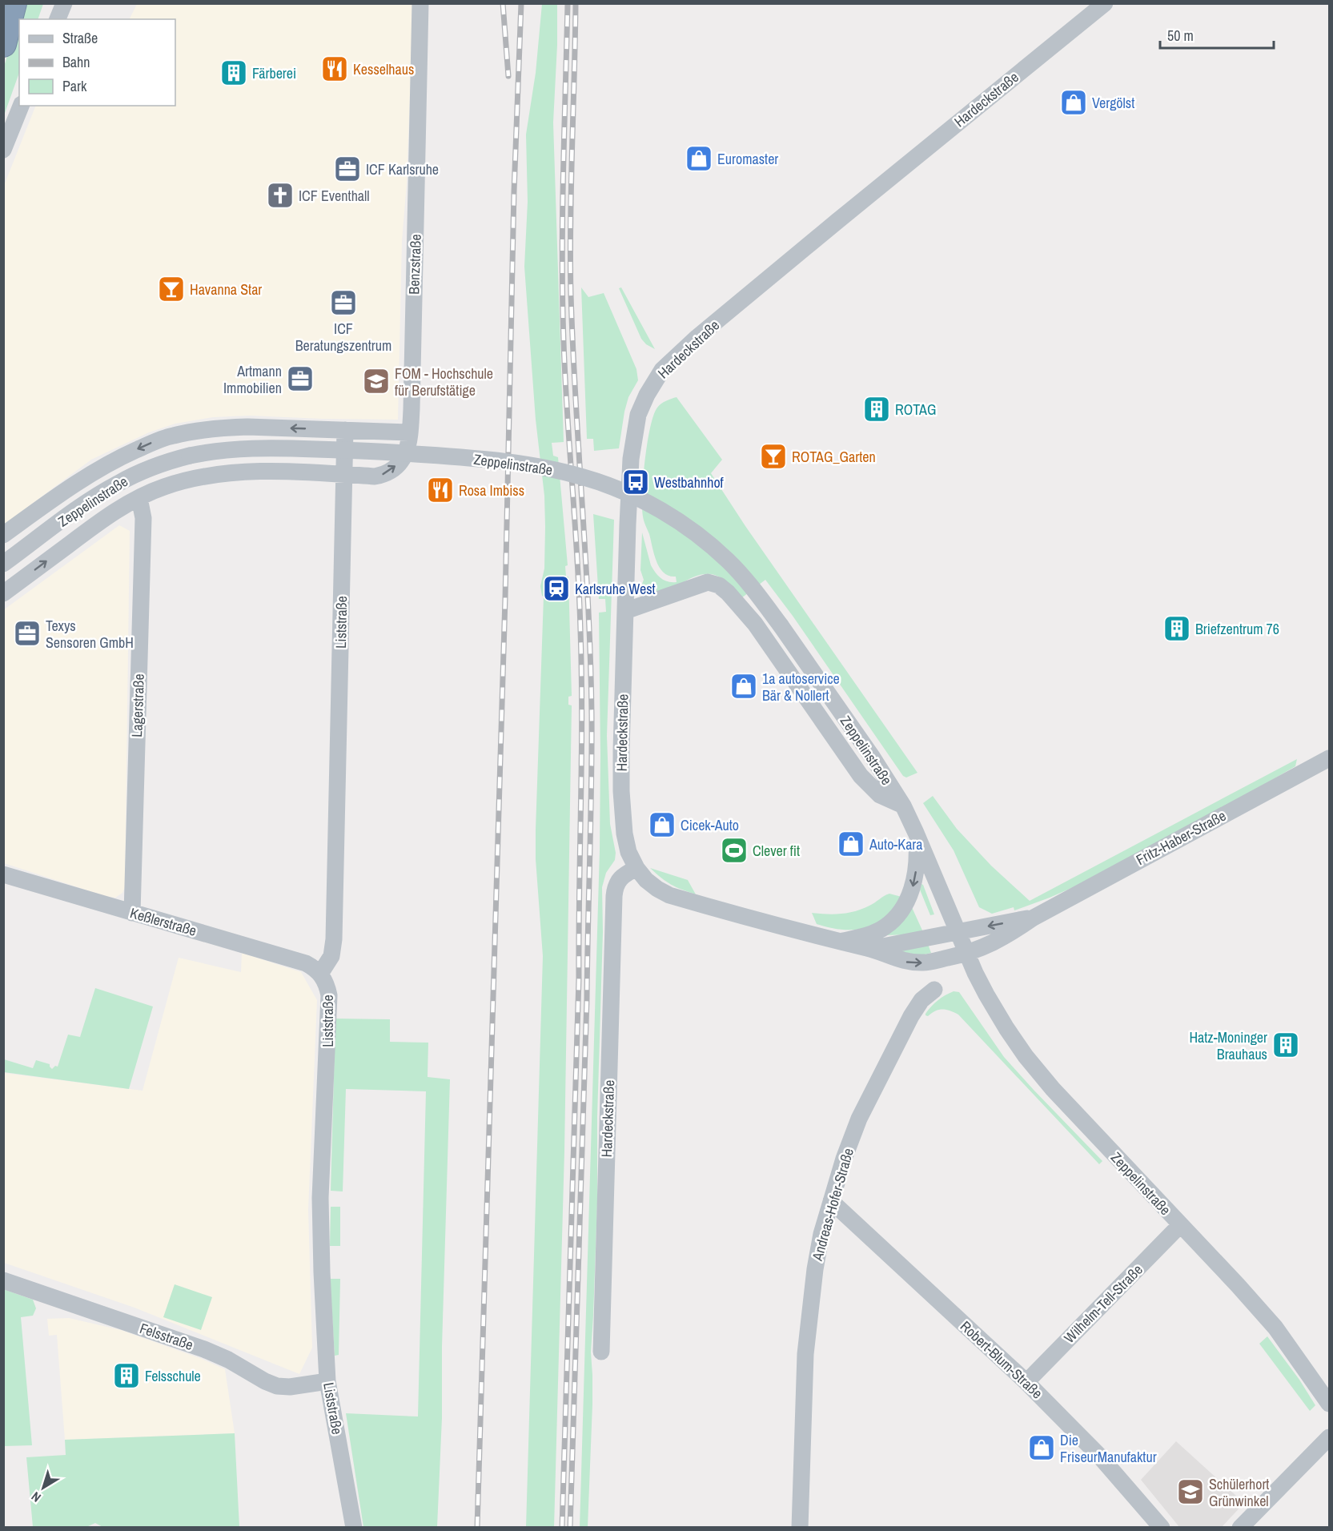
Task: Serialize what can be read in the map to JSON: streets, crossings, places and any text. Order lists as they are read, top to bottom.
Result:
{
  "streets": {
    "street": [
      "Hardeckstraße",
      "Benzstraße",
      "Zeppelinstraße",
      "Liststraße",
      "Lagerstraße",
      "Fritz-Haber-Straße",
      "Keßlerstraße",
      "Andreas-Hofer-Straße",
      "Wilhelm-Tell-Straße",
      "Felsstraße",
      "Robert-Blum-Straße"
    ]
  },
  "crossings": [
    ["Hardeckstraße", "Zeppelinstraße"],
    ["Hardeckstraße", "Fritz-Haber-Straße"],
    ["Benzstraße", "Zeppelinstraße"],
    ["Benzstraße", "Liststraße"],
    ["Zeppelinstraße", "Liststraße"],
    ["Zeppelinstraße", "Lagerstraße"],
    ["Zeppelinstraße", "Fritz-Haber-Straße"],
    ["Zeppelinstraße", "Wilhelm-Tell-Straße"],
    ["Liststraße", "Keßlerstraße"],
    ["Liststraße", "Felsstraße"],
    ["Lagerstraße", "Keßlerstraße"],
    ["Andreas-Hofer-Straße", "Robert-Blum-Straße"],
    ["Wilhelm-Tell-Straße", "Robert-Blum-Straße"]
  ],
  "places": {
    "restaurant": ["Kesselhaus", "Rosa Imbiss"],
    "building": [
      "Färberei",
      "ROTAG",
      "Briefzentrum 76",
      "Hatz-Moninger Brauhaus",
      "Felsschule"
    ],
    "shop": [
      "Vergölst",
      "Euromaster",
      "1a autoservice Bär & Nollert",
      "Cicek-Auto",
      "Auto-Kara",
      "Die FriseurManufaktur"
    ],
    "office": [
      "ICF Karlsruhe",
      "ICF Beratungszentrum",
      "Artmann Immobilien",
      "Texys Sensoren GmbH"
    ],
    "church": ["ICF Eventhall"],
    "bar": ["Havanna Star", "ROTAG_Garten"],
    "school or university": ["FOM - Hochschule für Berufstätige", "Schülerhort Grünwinkel"],
    "bus stop": ["Westbahnhof"],
    "station": ["Karlsruhe West"],
    "sports": ["Clever fit"]
  },
  "legend": ["Straße", "Bahn", "Park"],
  "scale_bar": "50 m",
  "north": "bottom left"
}
